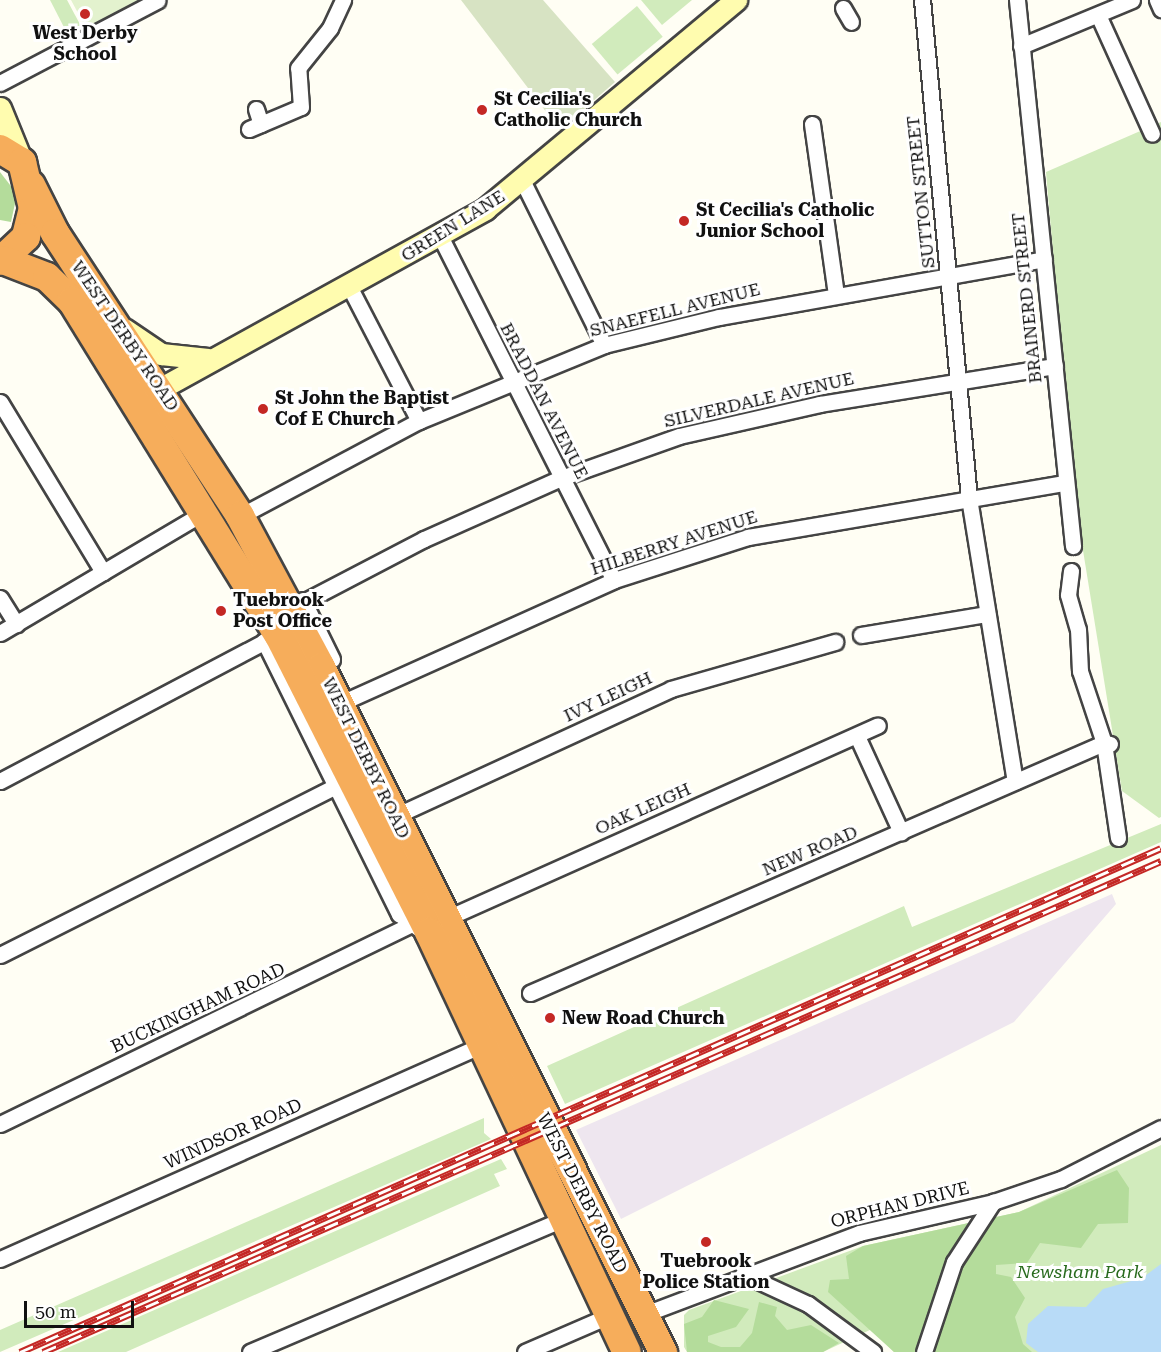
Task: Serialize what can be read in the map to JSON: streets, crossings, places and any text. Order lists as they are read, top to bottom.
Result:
{
  "streets": {
    "highway": ["WEST DERBY ROAD"],
    "main road": ["GREEN LANE"],
    "street": [
      "SUTTON STREET",
      "BRAINERD STREET",
      "SNAEFELL AVENUE",
      "SILVERDALE AVENUE",
      "BRADDAN AVENUE",
      "HILBERRY AVENUE",
      "IVY LEIGH",
      "OAK LEIGH",
      "NEW ROAD",
      "BUCKINGHAM ROAD",
      "WINDSOR ROAD",
      "ORPHAN DRIVE"
    ]
  },
  "crossings": [
    ["SUTTON STREET", "SNAEFELL AVENUE"],
    ["SUTTON STREET", "SILVERDALE AVENUE"],
    ["SUTTON STREET", "HILBERRY AVENUE"],
    ["GREEN LANE", "WEST DERBY ROAD"],
    ["GREEN LANE", "BRADDAN AVENUE"],
    ["BRAINERD STREET", "SNAEFELL AVENUE"],
    ["BRAINERD STREET", "SILVERDALE AVENUE"],
    ["BRAINERD STREET", "HILBERRY AVENUE"],
    ["SNAEFELL AVENUE", "WEST DERBY ROAD"],
    ["SNAEFELL AVENUE", "BRADDAN AVENUE"],
    ["WEST DERBY ROAD", "SILVERDALE AVENUE"],
    ["WEST DERBY ROAD", "OAK LEIGH"],
    ["WEST DERBY ROAD", "BUCKINGHAM ROAD"],
    ["WEST DERBY ROAD", "WINDSOR ROAD"],
    ["WEST DERBY ROAD", "ORPHAN DRIVE"],
    ["SILVERDALE AVENUE", "BRADDAN AVENUE"],
    ["BRADDAN AVENUE", "HILBERRY AVENUE"],
    ["OAK LEIGH", "BUCKINGHAM ROAD"]
  ],
  "parks": ["Newsham Park"],
  "places": [
    "West Derby School",
    "St Cecilia's Catholic Church",
    "St Cecilia's Catholic Junior School",
    "St John the Baptist Cof E Church",
    "Tuebrook Post Office",
    "New Road Church",
    "Tuebrook Police Station"
  ],
  "scale_bar": "50 m"
}
